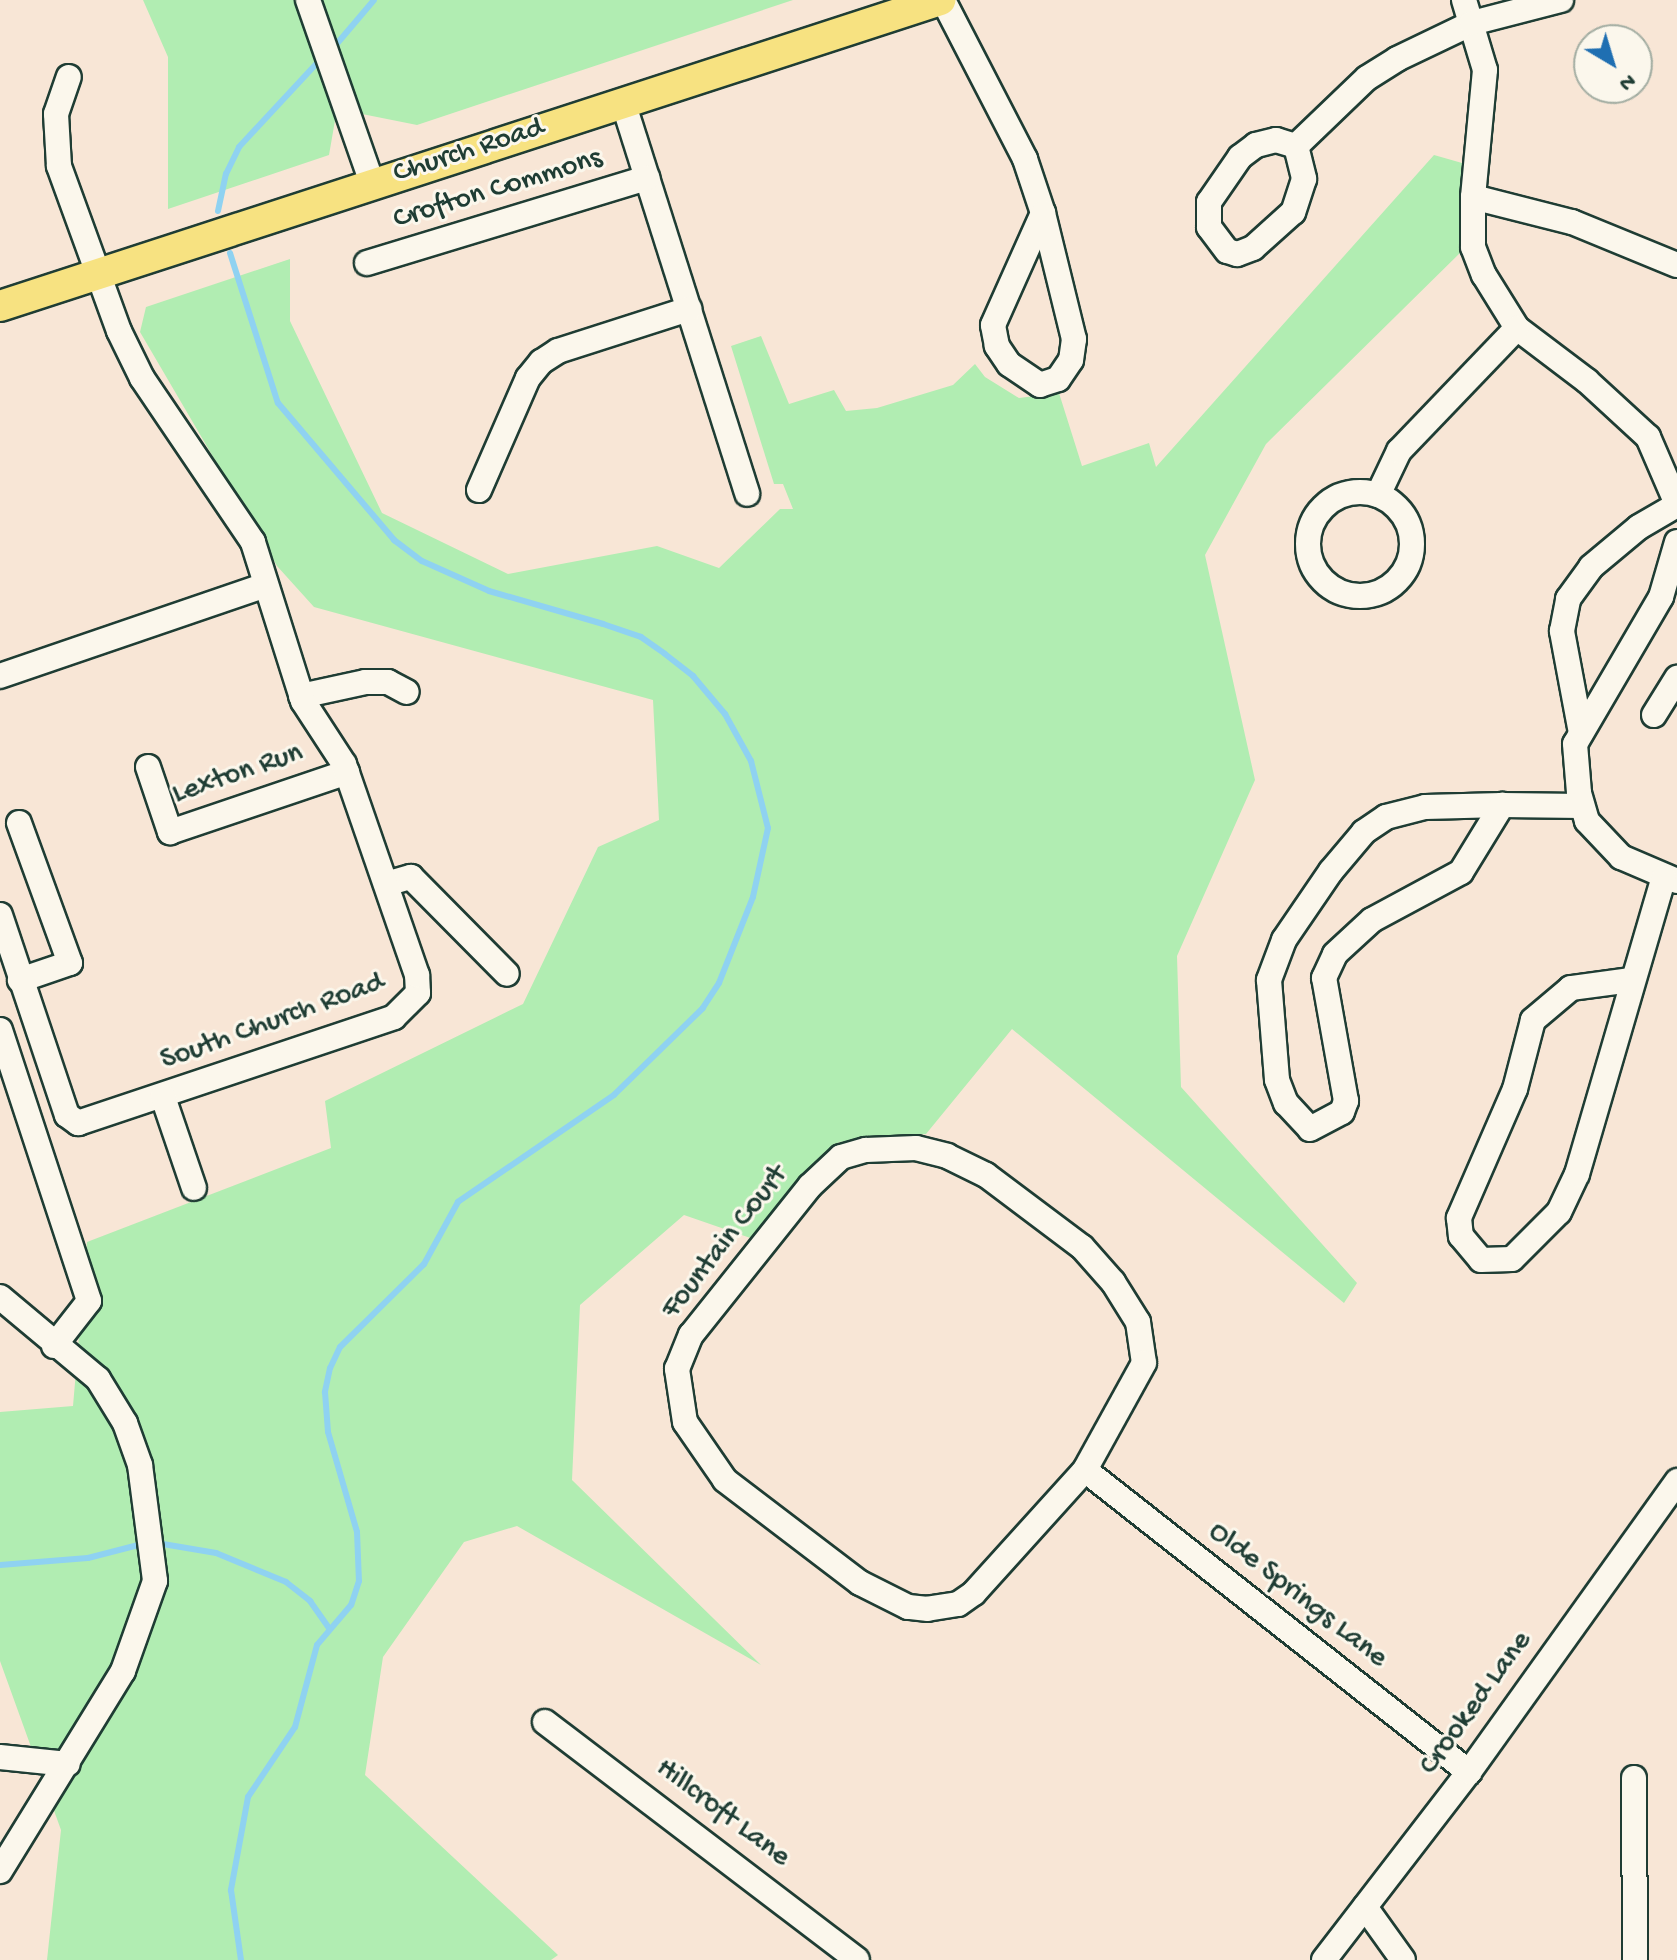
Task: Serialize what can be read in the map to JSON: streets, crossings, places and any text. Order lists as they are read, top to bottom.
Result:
{
  "streets": {
    "main road": ["Church Road"],
    "street": [
      "Crofton Commons",
      "Lexton Run",
      "South Church Road",
      "Fountain Court",
      "Olde Springs Lane",
      "Crooked Lane",
      "Hillcroft Lane"
    ]
  },
  "crossings": [
    ["Church Road", "Crofton Commons"],
    ["Church Road", "South Church Road"],
    ["Lexton Run", "South Church Road"],
    ["Fountain Court", "Olde Springs Lane"],
    ["Olde Springs Lane", "Crooked Lane"]
  ],
  "north": "bottom right"
}
